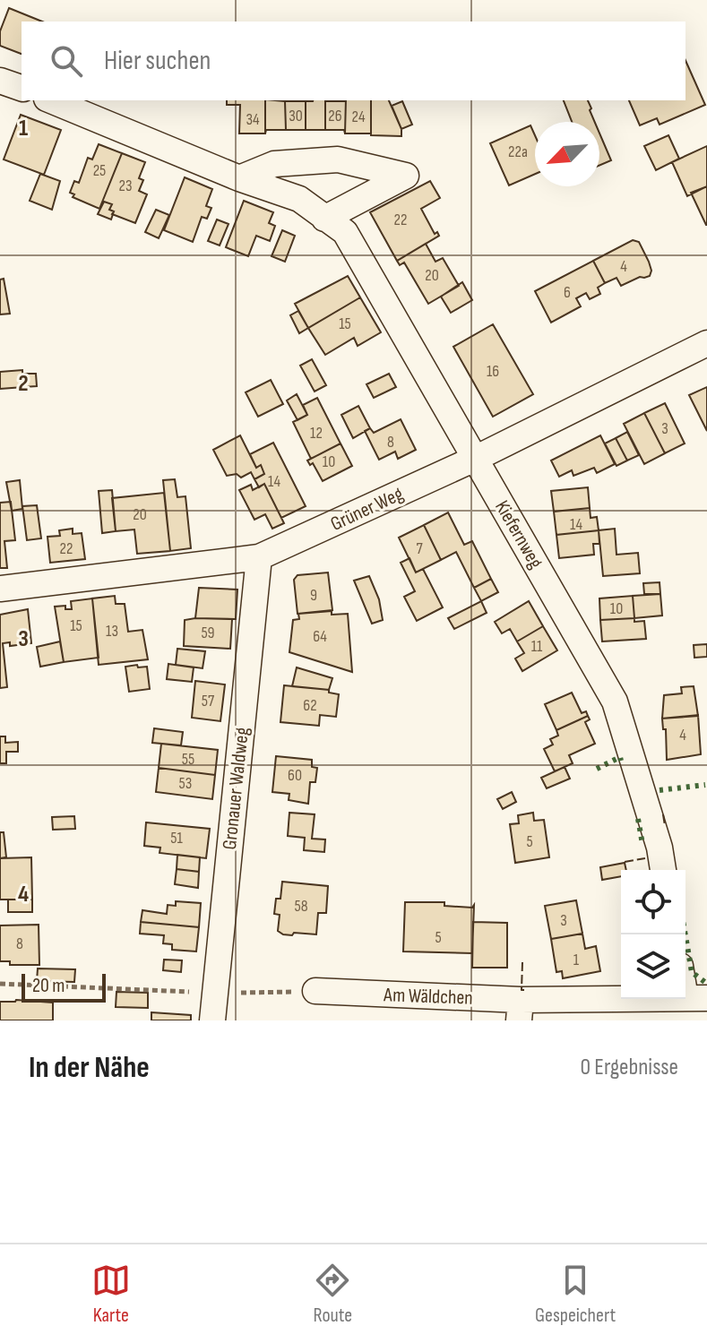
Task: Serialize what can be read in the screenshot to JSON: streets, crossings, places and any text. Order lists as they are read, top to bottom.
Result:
{
  "streets": {
    "street": [
      "Grüner Weg",
      "Kiefernweg",
      "Gronauer Waldweg",
      "Am Wäldchen"
    ]
  },
  "crossings": [
    ["Grüner Weg", "Kiefernweg"],
    ["Grüner Weg", "Gronauer Waldweg"]
  ],
  "house_numbers": [
    "30",
    "26",
    "24",
    "34",
    "22a",
    "25",
    "23",
    "22",
    "4",
    "20",
    "6",
    "15",
    "16",
    "3",
    "12",
    "8",
    "10",
    "14",
    "20",
    "14",
    "22",
    "7",
    "9",
    "10",
    "15",
    "13",
    "59",
    "64",
    "11",
    "57",
    "62",
    "4",
    "55",
    "60",
    "53",
    "51",
    "5",
    "58",
    "3",
    "5",
    "8",
    "1"
  ],
  "scale_bar": "20 m",
  "north": "bottom left",
  "page": {
    "search": "Hier suchen",
    "scale": "20 m",
    "heading": ["In der Nähe", "0 Ergebnisse"],
    "nav": ["Karte", "Route", "Gespeichert"]
  },
  "grid": {
    "rows": [
      "1",
      "2",
      "3",
      "4"
    ]
  }
}
